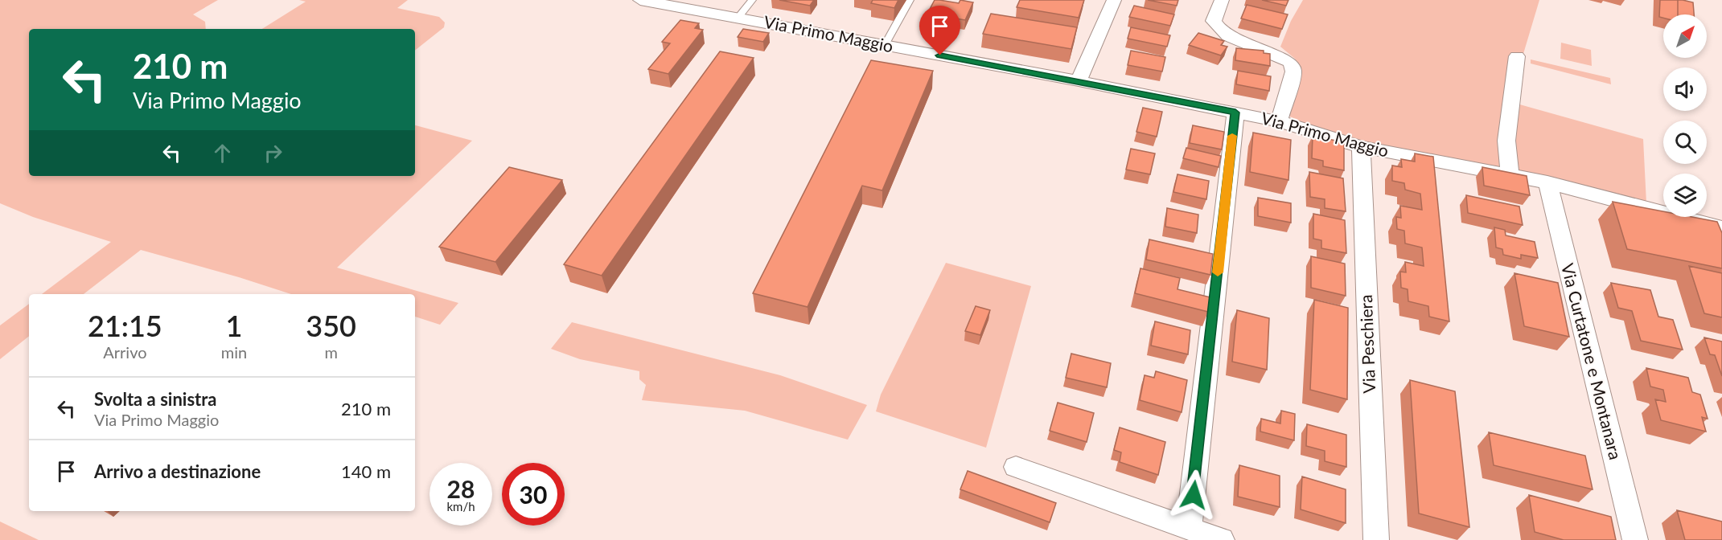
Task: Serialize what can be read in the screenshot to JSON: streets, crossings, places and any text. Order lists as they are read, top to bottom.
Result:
{
  "streets": {
    "street": ["Via Primo Maggio", "Via Peschiera", "Via Curtatone e Montanara"]
  },
  "crossings": [
    ["Via Primo Maggio", "Via Peschiera"],
    ["Via Primo Maggio", "Via Curtatone e Montanara"]
  ],
  "north": "top right",
  "page": {
    "turn": ["210 m", "Via Primo Maggio"],
    "eta": [
      "21:15",
      "Arrivo",
      "1",
      "min",
      "350",
      "m"
    ],
    "list": [
      {
        "name": "Svolta a sinistra",
        "note": "Via Primo Maggio",
        "value": "210 m"
      },
      {
        "name": "Arrivo a destinazione",
        "value": "140 m"
      }
    ],
    "speed": "28 km/h",
    "limit": "30"
  }
}
